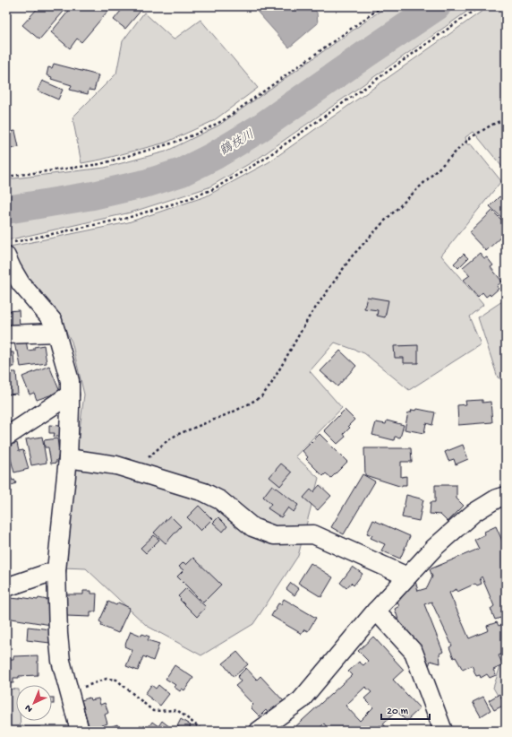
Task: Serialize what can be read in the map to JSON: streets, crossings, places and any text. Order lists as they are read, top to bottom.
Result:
{
  "water": ["鶴枝川"],
  "scale_bar": "20 m",
  "north": "bottom left"
}
